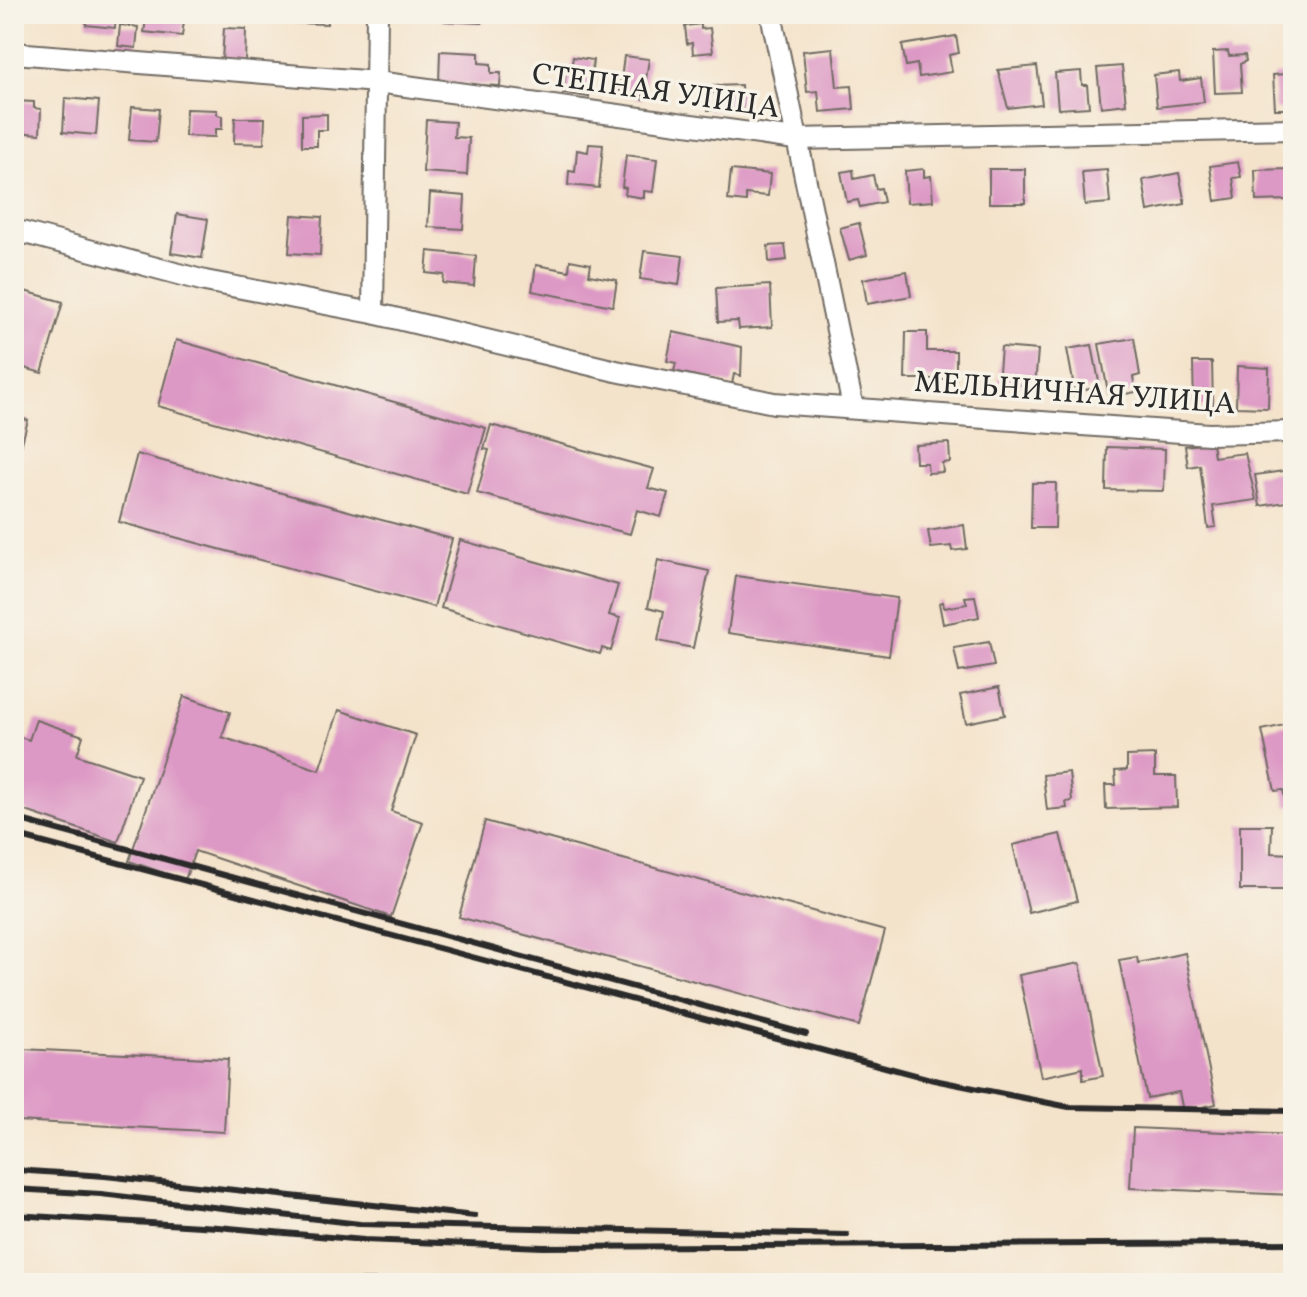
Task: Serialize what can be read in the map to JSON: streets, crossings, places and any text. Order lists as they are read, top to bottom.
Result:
{
  "streets": {
    "street": ["СТЕПНАЯ УЛИЦА", "МЕЛЬНИЧНАЯ УЛИЦА"]
  }
}
